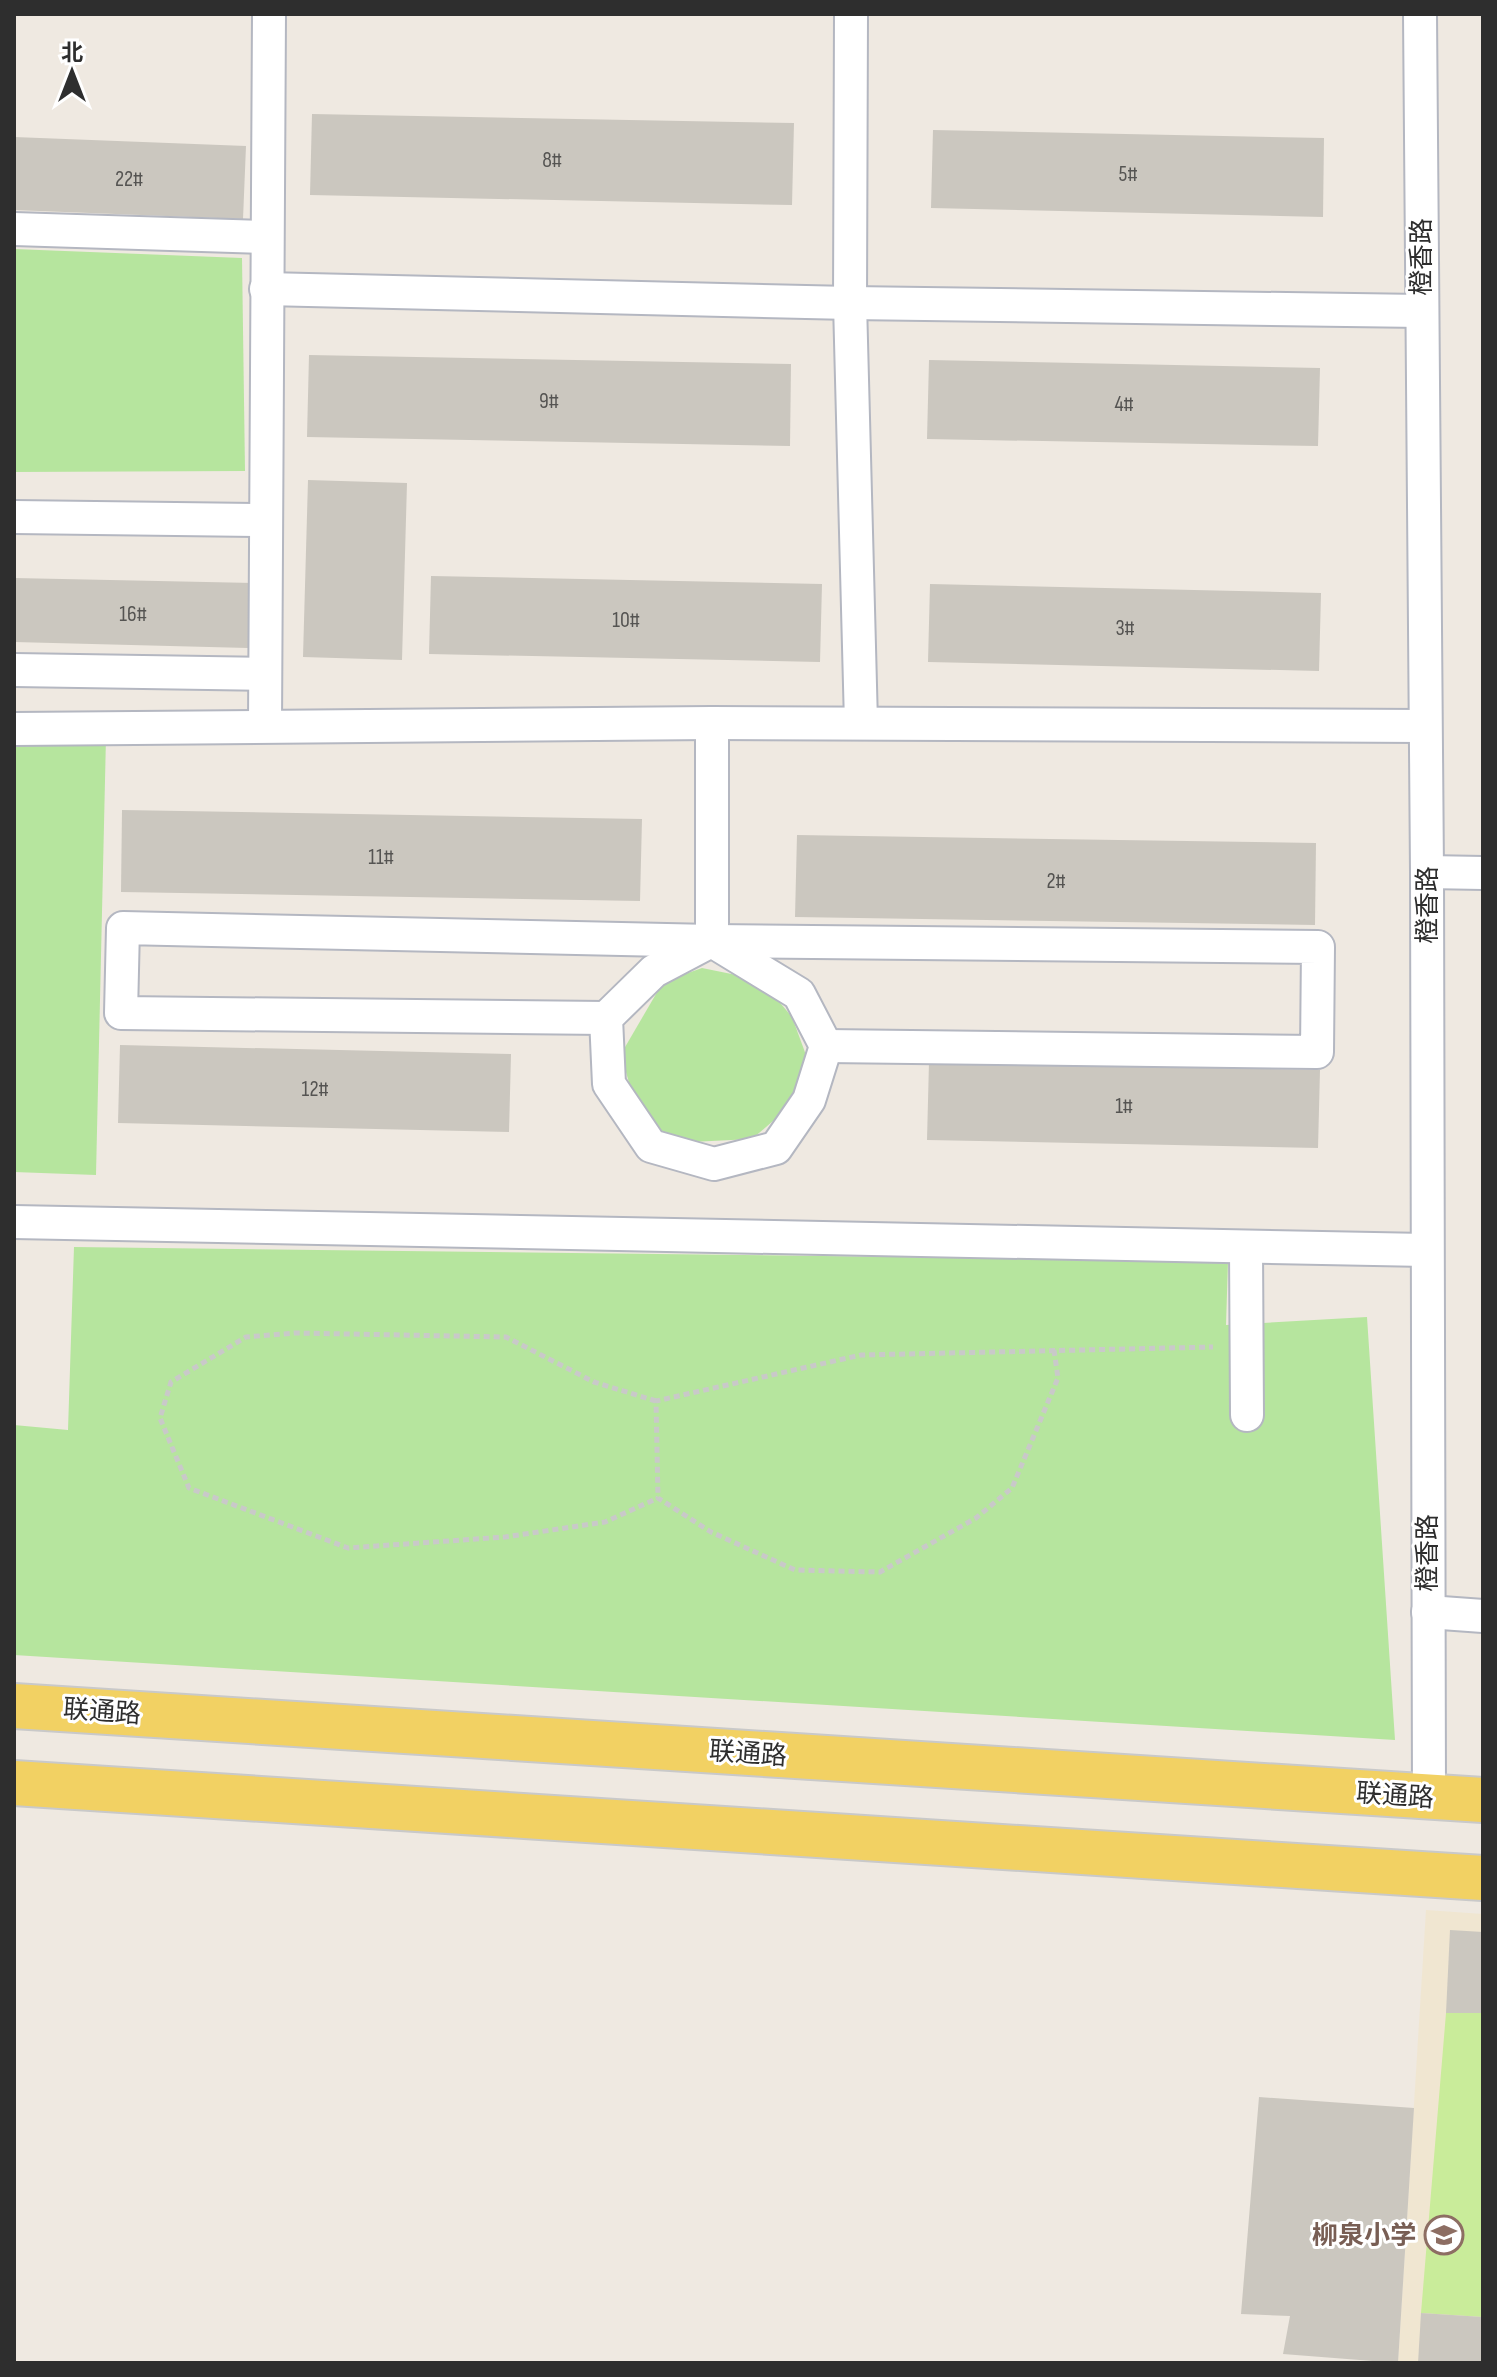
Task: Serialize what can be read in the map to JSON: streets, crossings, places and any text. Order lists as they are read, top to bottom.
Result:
{
  "streets": {
    "main road": ["联通路"],
    "street": ["橙香路"]
  },
  "crossings": [
    ["橙香路", "联通路"]
  ],
  "places": {
    "school or university": ["柳泉小学"]
  },
  "house_numbers": [
    "8#",
    "5#",
    "22#",
    "9#",
    "4#",
    "16#",
    "10#",
    "3#",
    "11#",
    "2#",
    "12#",
    "1#"
  ],
  "north": "top"
}
